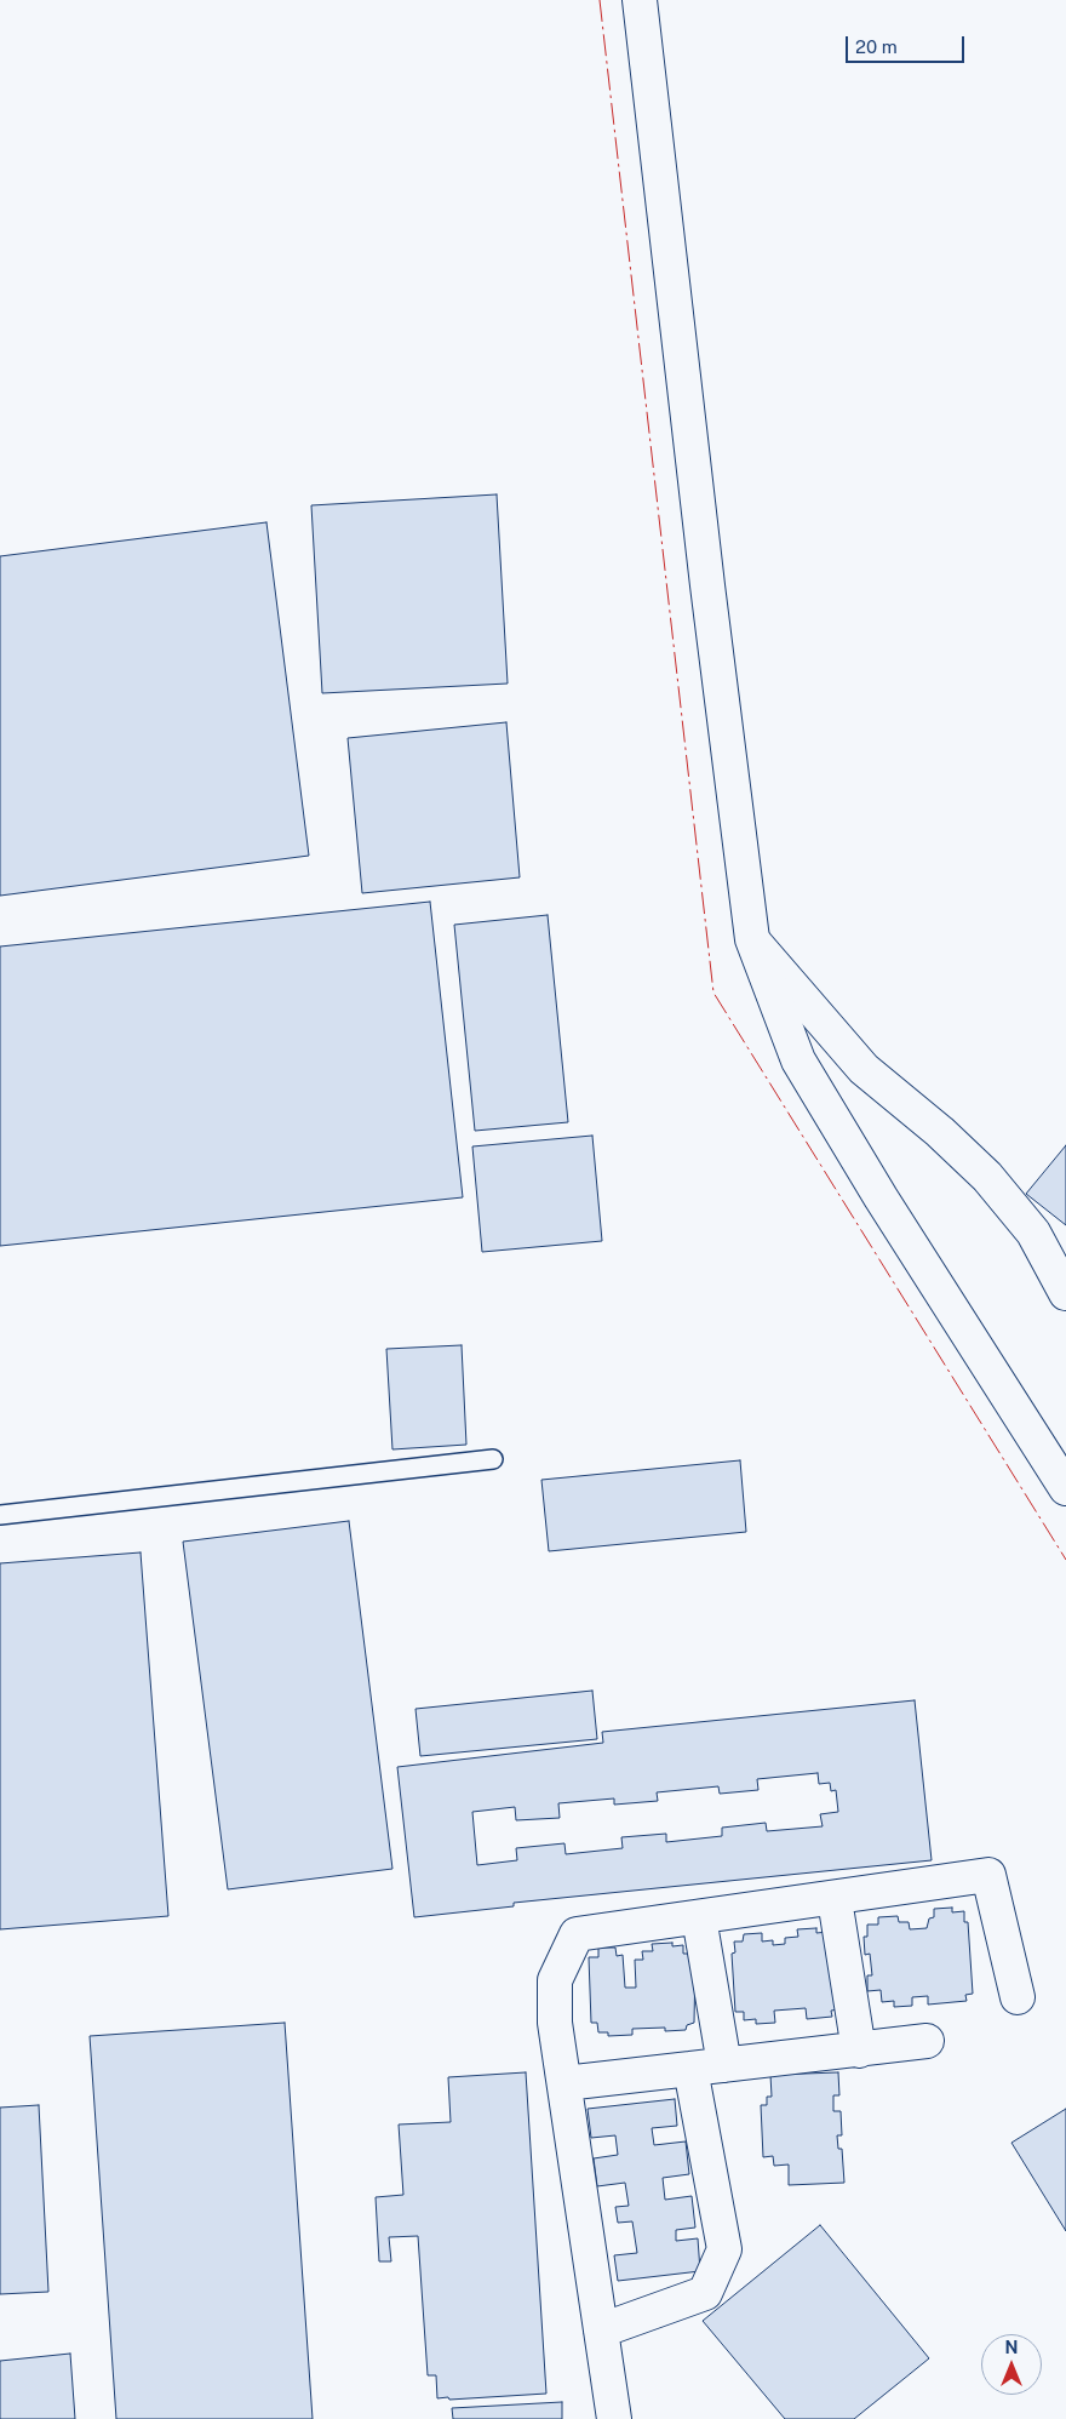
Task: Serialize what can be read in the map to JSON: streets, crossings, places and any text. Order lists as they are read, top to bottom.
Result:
{
  "scale_bar": "20 m",
  "north": "top"
}
